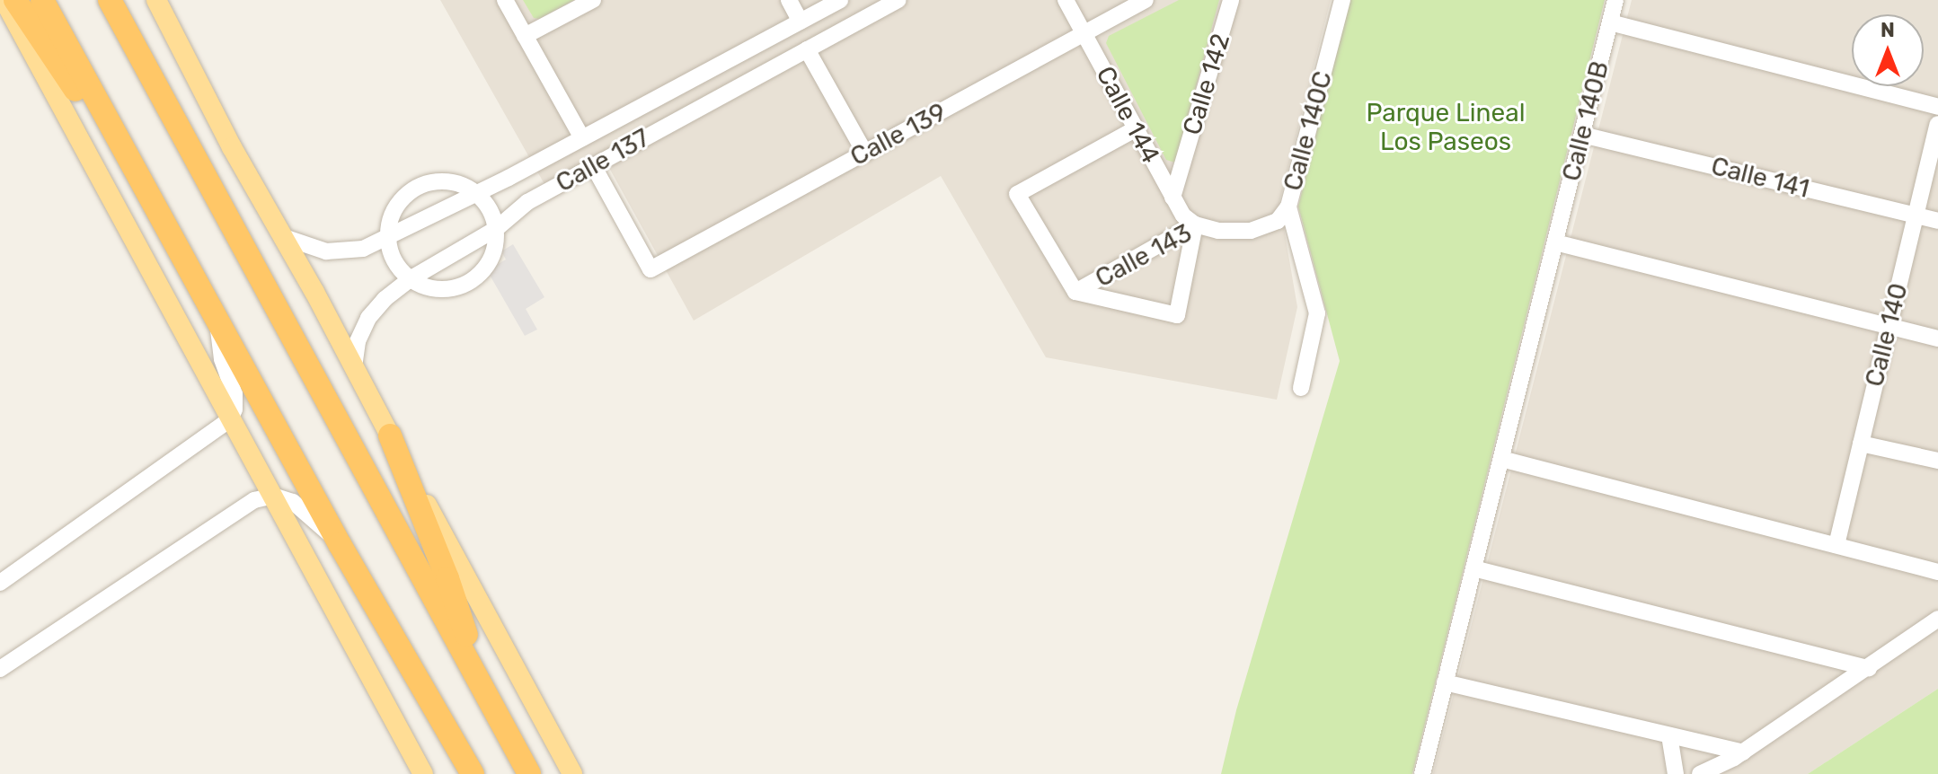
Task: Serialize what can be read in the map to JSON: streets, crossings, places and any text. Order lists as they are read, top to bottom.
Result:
{
  "streets": {
    "street": [
      "Calle 142",
      "Calle 144",
      "Calle 140B",
      "Calle 140C",
      "Calle 139",
      "Calle 137",
      "Calle 141",
      "Calle 143",
      "Calle 140"
    ]
  },
  "crossings": [
    ["Calle 142", "Calle 144"],
    ["Calle 144", "Calle 139"],
    ["Calle 144", "Calle 143"],
    ["Calle 140B", "Calle 141"],
    ["Calle 140C", "Calle 143"],
    ["Calle 139", "Calle 137"],
    ["Calle 141", "Calle 140"]
  ],
  "parks": ["Parque Lineal Los Paseos"],
  "north": "top"
}
